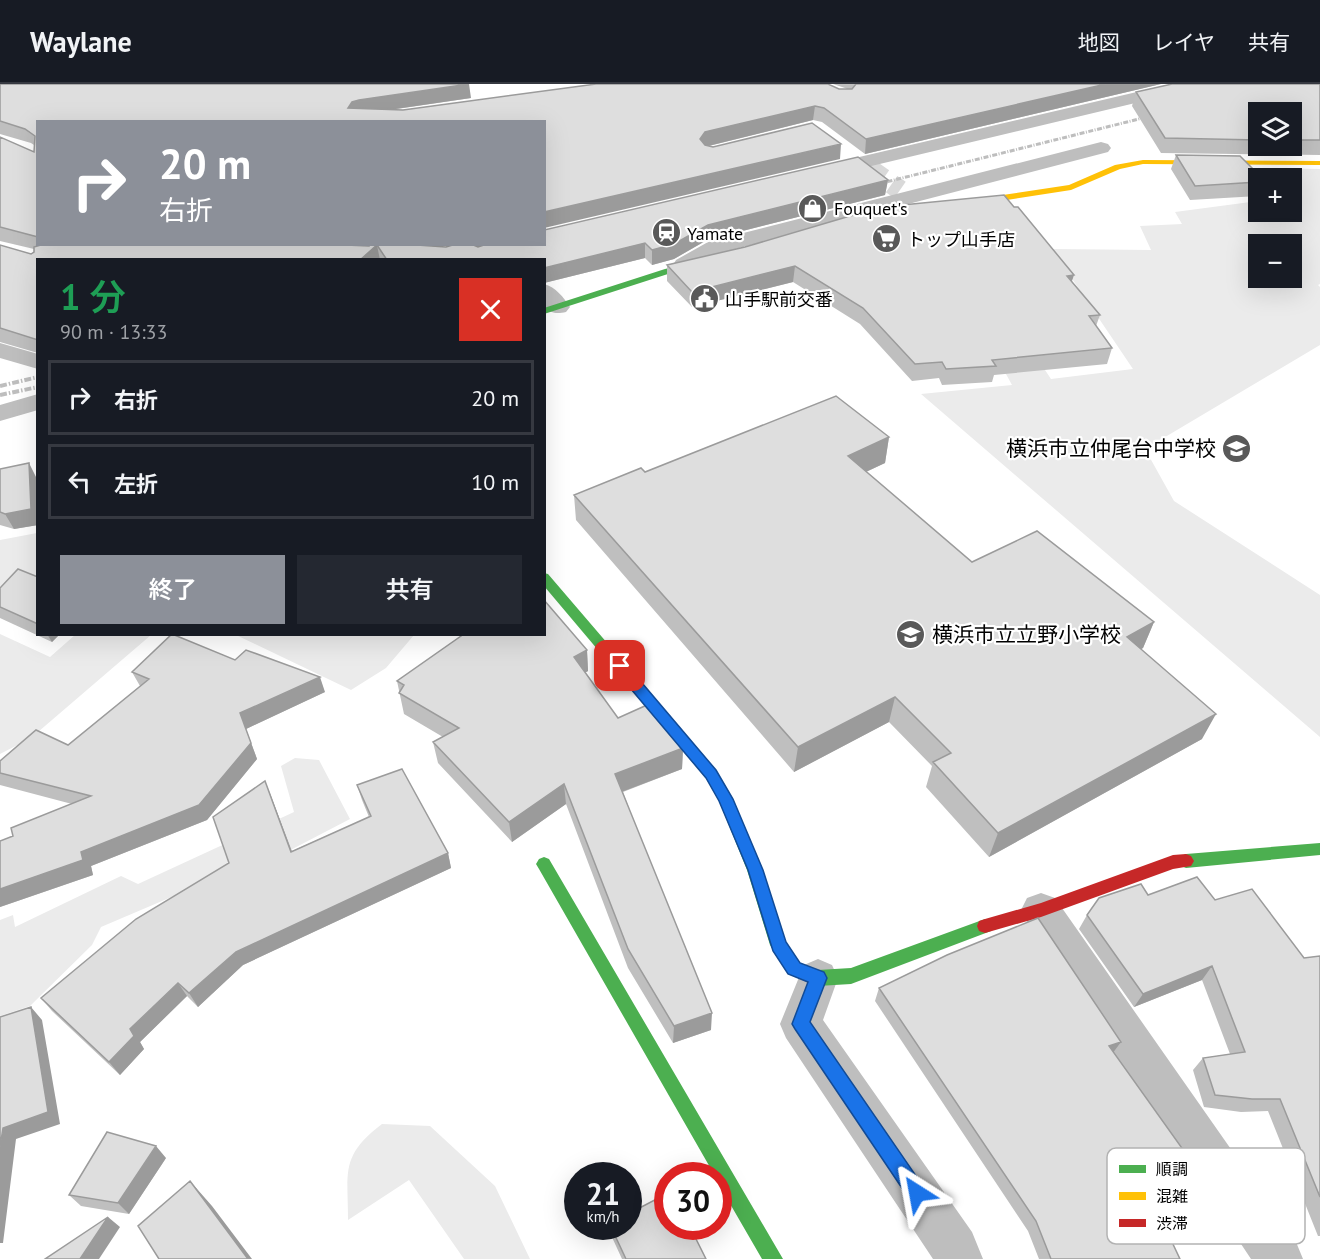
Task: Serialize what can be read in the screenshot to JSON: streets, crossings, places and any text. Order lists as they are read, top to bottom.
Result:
{
  "places": {
    "shop": ["Fouquet's"],
    "station": ["Yamate"],
    "supermarket": ["トップ山手店"],
    "public building": ["山手駅前交番"],
    "school or university": ["横浜市立仲尾台中学校", "横浜市立立野小学校"]
  },
  "legend": ["順調", "混雑", "渋滞"],
  "page": {
    "header": "Waylane",
    "nav": ["地図", "レイヤ", "共有"],
    "map_buttons": ["+", "−"],
    "turn": ["20 m", "右折"],
    "heading": ["1 分", "90 m · 13:33"],
    "list": [
      {
        "name": "右折",
        "value": "20 m"
      },
      {
        "name": "左折",
        "value": "10 m"
      }
    ],
    "buttons": ["終了", "共有"],
    "speed": "21 km/h",
    "limit": "30"
  }
}
